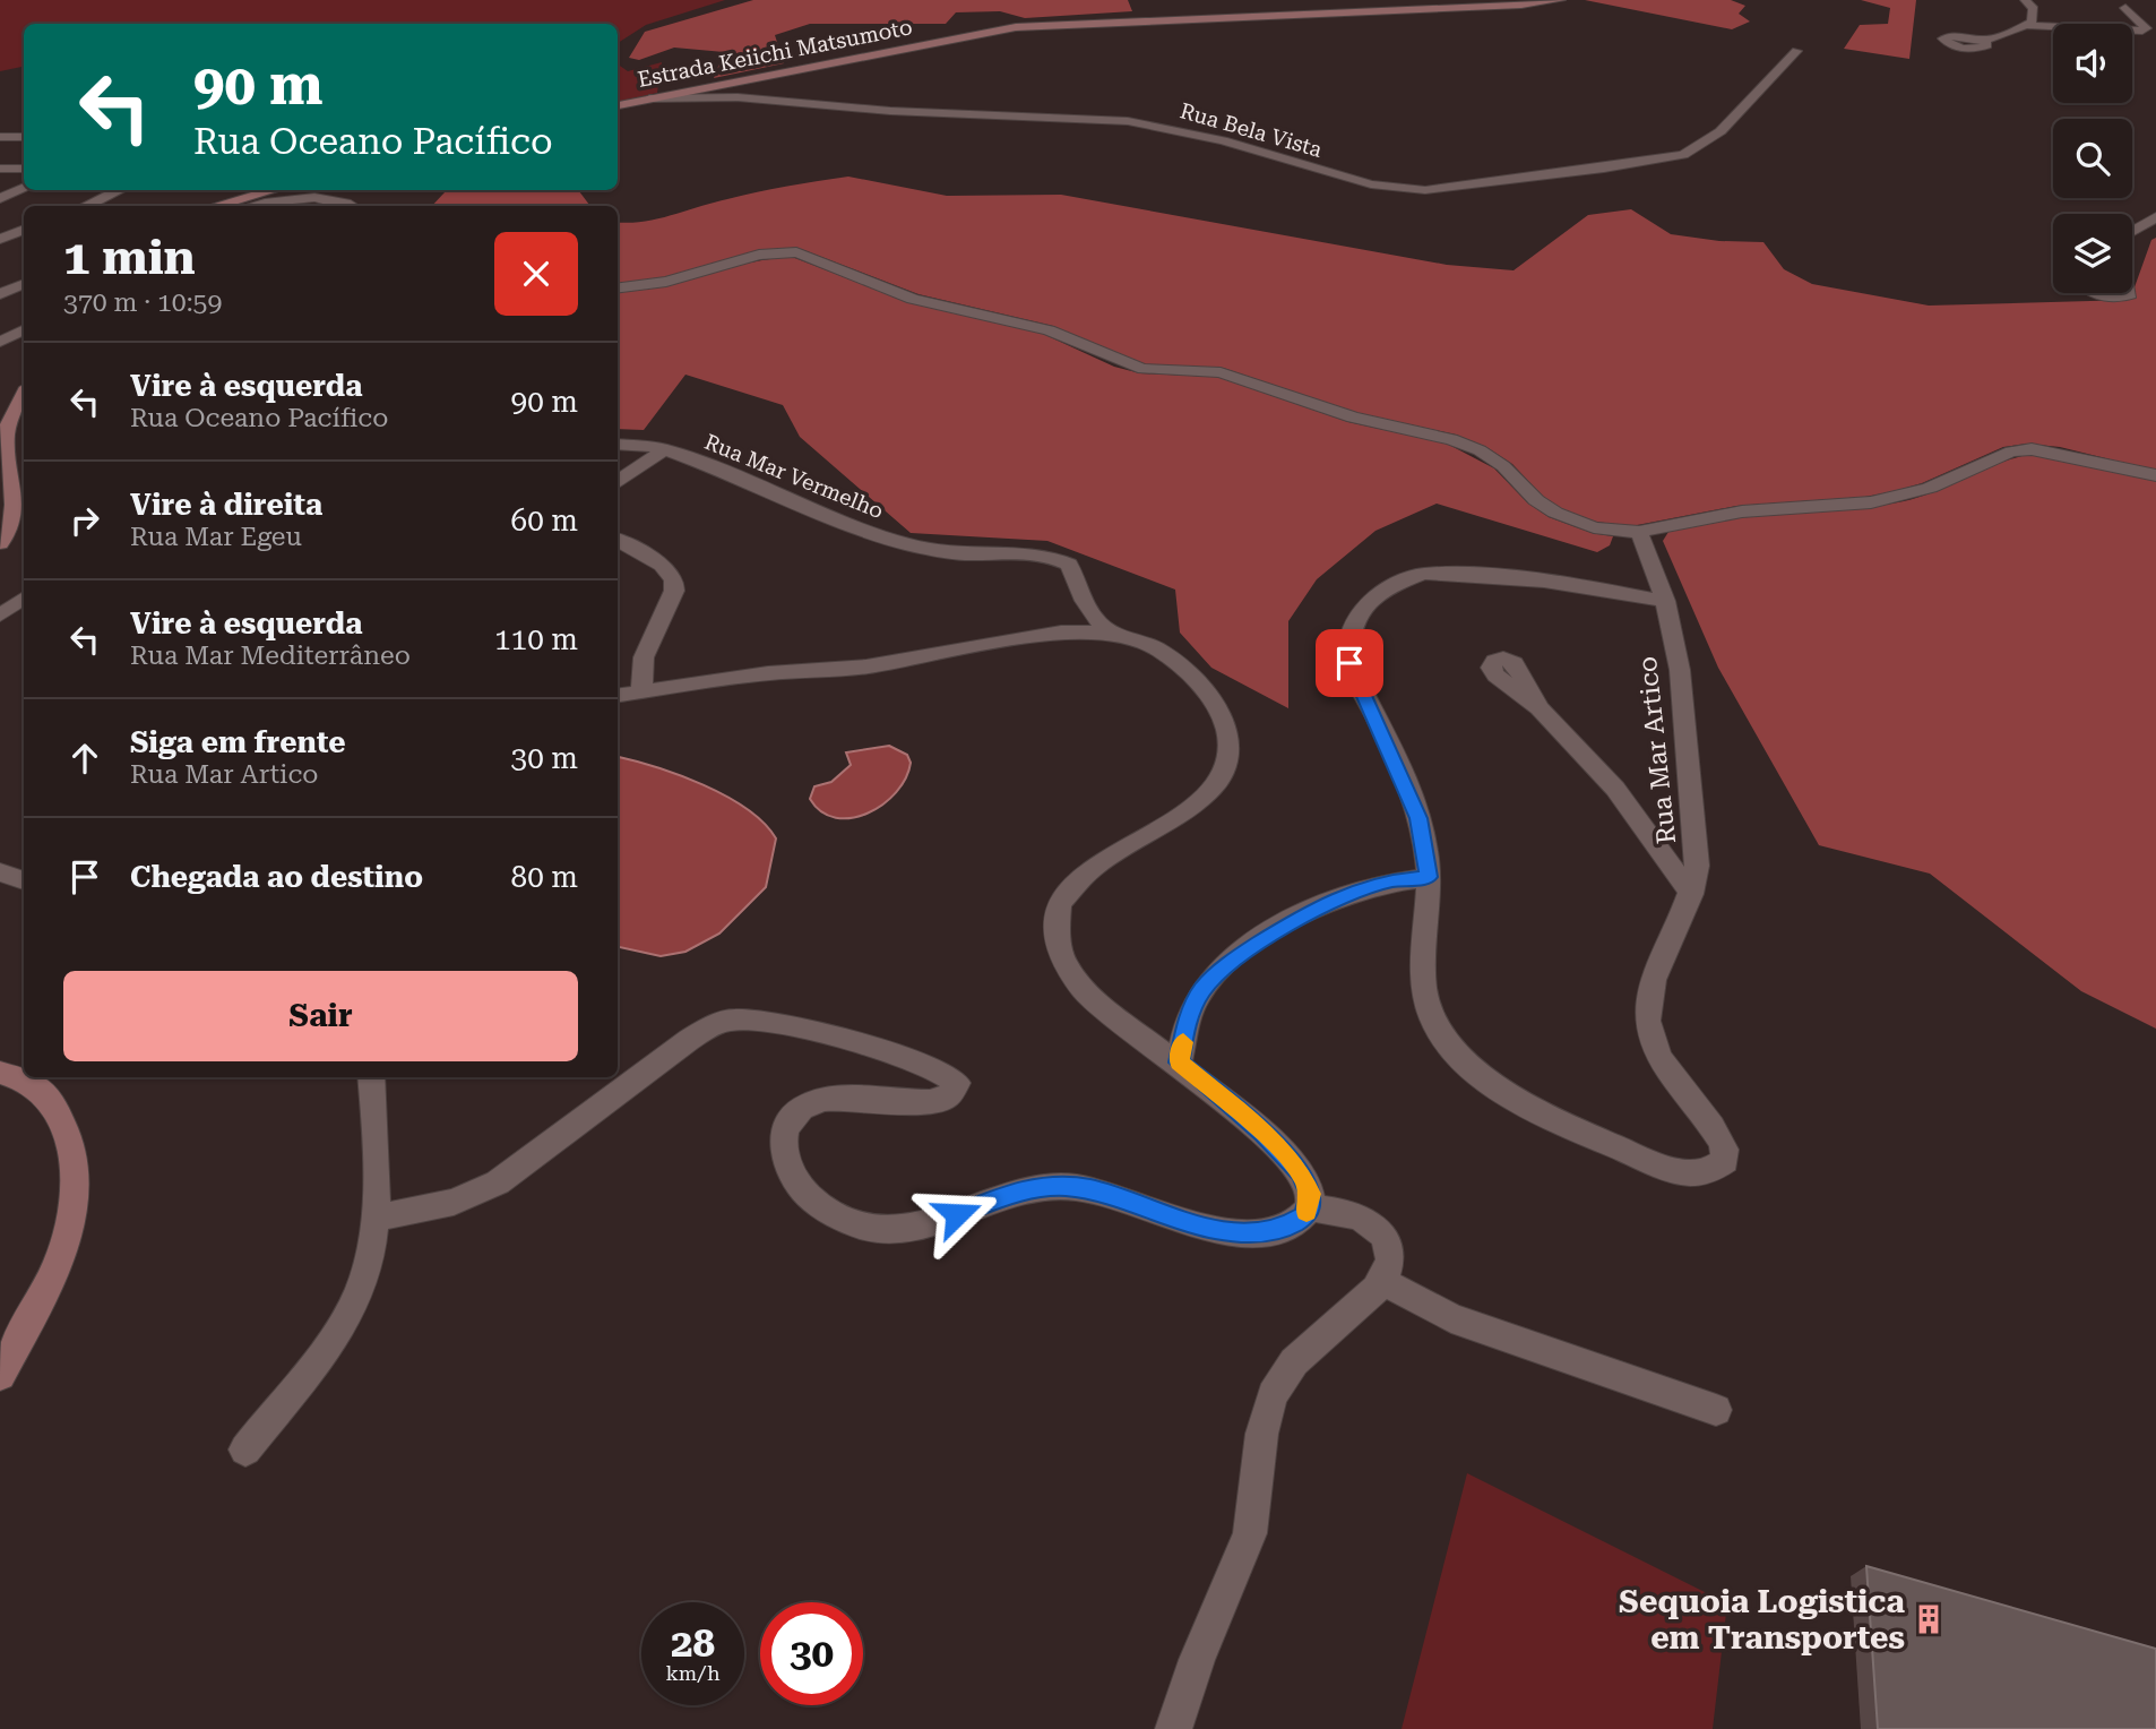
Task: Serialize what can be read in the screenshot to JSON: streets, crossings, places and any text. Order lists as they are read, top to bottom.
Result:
{
  "streets": {
    "main road": ["Estrada Keiichi Matsumoto"],
    "street": ["Rua Bela Vista", "Rua Mar Vermelho", "Rua Mar Artico"]
  },
  "crossings": [
    ["Estrada Keiichi Matsumoto", "Rua Bela Vista"]
  ],
  "places": {
    "building": ["Sequoia Logistica em Transportes"]
  },
  "page": {
    "turn": ["90 m", "Rua Oceano Pacífico"],
    "heading": ["1 min", "370 m · 10:59"],
    "list": [
      {
        "name": "Vire à esquerda",
        "note": "Rua Oceano Pacífico",
        "value": "90 m"
      },
      {
        "name": "Vire à direita",
        "note": "Rua Mar Egeu",
        "value": "60 m"
      },
      {
        "name": "Vire à esquerda",
        "note": "Rua Mar Mediterrâneo",
        "value": "110 m"
      },
      {
        "name": "Siga em frente",
        "note": "Rua Mar Artico",
        "value": "30 m"
      },
      {
        "name": "Chegada ao destino",
        "value": "80 m"
      }
    ],
    "buttons": "Sair",
    "speed": "28 km/h",
    "limit": "30"
  }
}
